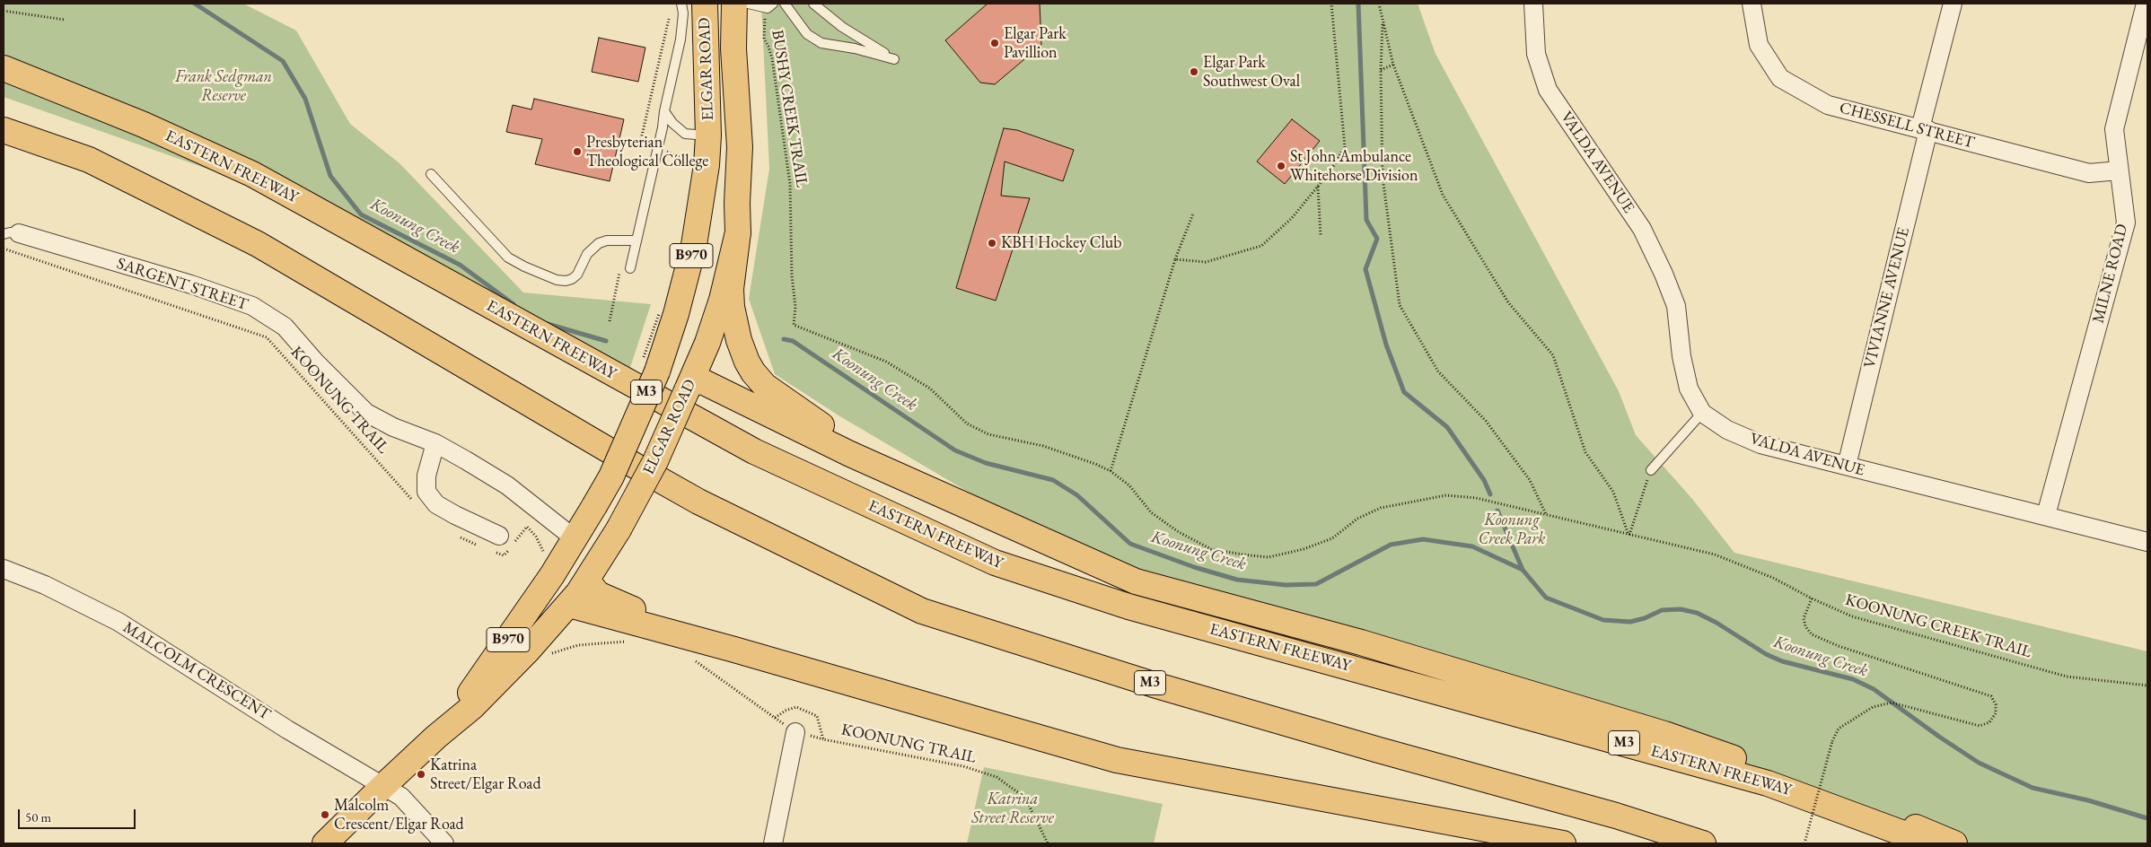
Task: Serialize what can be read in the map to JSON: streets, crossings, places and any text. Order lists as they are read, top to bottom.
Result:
{
  "streets": {
    "main road": [
      "ELGAR ROAD",
      "EASTERN FREEWAY",
      "B970",
      "M3"
    ],
    "street": [
      "CHESSELL STREET",
      "VALDA AVENUE",
      "MILNE ROAD",
      "SARGENT STREET",
      "VIVIANNE AVENUE",
      "MALCOLM CRESCENT"
    ],
    "path": ["BUSHY CREEK TRAIL", "KOONUNG TRAIL", "KOONUNG CREEK TRAIL"]
  },
  "crossings": [
    ["ELGAR ROAD", "SARGENT STREET"],
    ["ELGAR ROAD", "MALCOLM CRESCENT"],
    ["BUSHY CREEK TRAIL", "KOONUNG CREEK TRAIL"],
    ["CHESSELL STREET", "MILNE ROAD"],
    ["CHESSELL STREET", "VIVIANNE AVENUE"],
    ["VALDA AVENUE", "MILNE ROAD"],
    ["VALDA AVENUE", "VIVIANNE AVENUE"]
  ],
  "water": ["Koonung Creek"],
  "parks": ["Frank Sedgman Reserve", "Koonung Creek Park", "Katrina Street Reserve"],
  "places": [
    "Elgar Park Pavillion",
    "Elgar Park Southwest Oval",
    "Presbyterian Theological College",
    "St John Ambulance Whitehorse Division",
    "KBH Hockey Club",
    "Katrina Street/Elgar Road",
    "Malcolm Crescent/Elgar Road"
  ],
  "scale_bar": "50 m"
}
